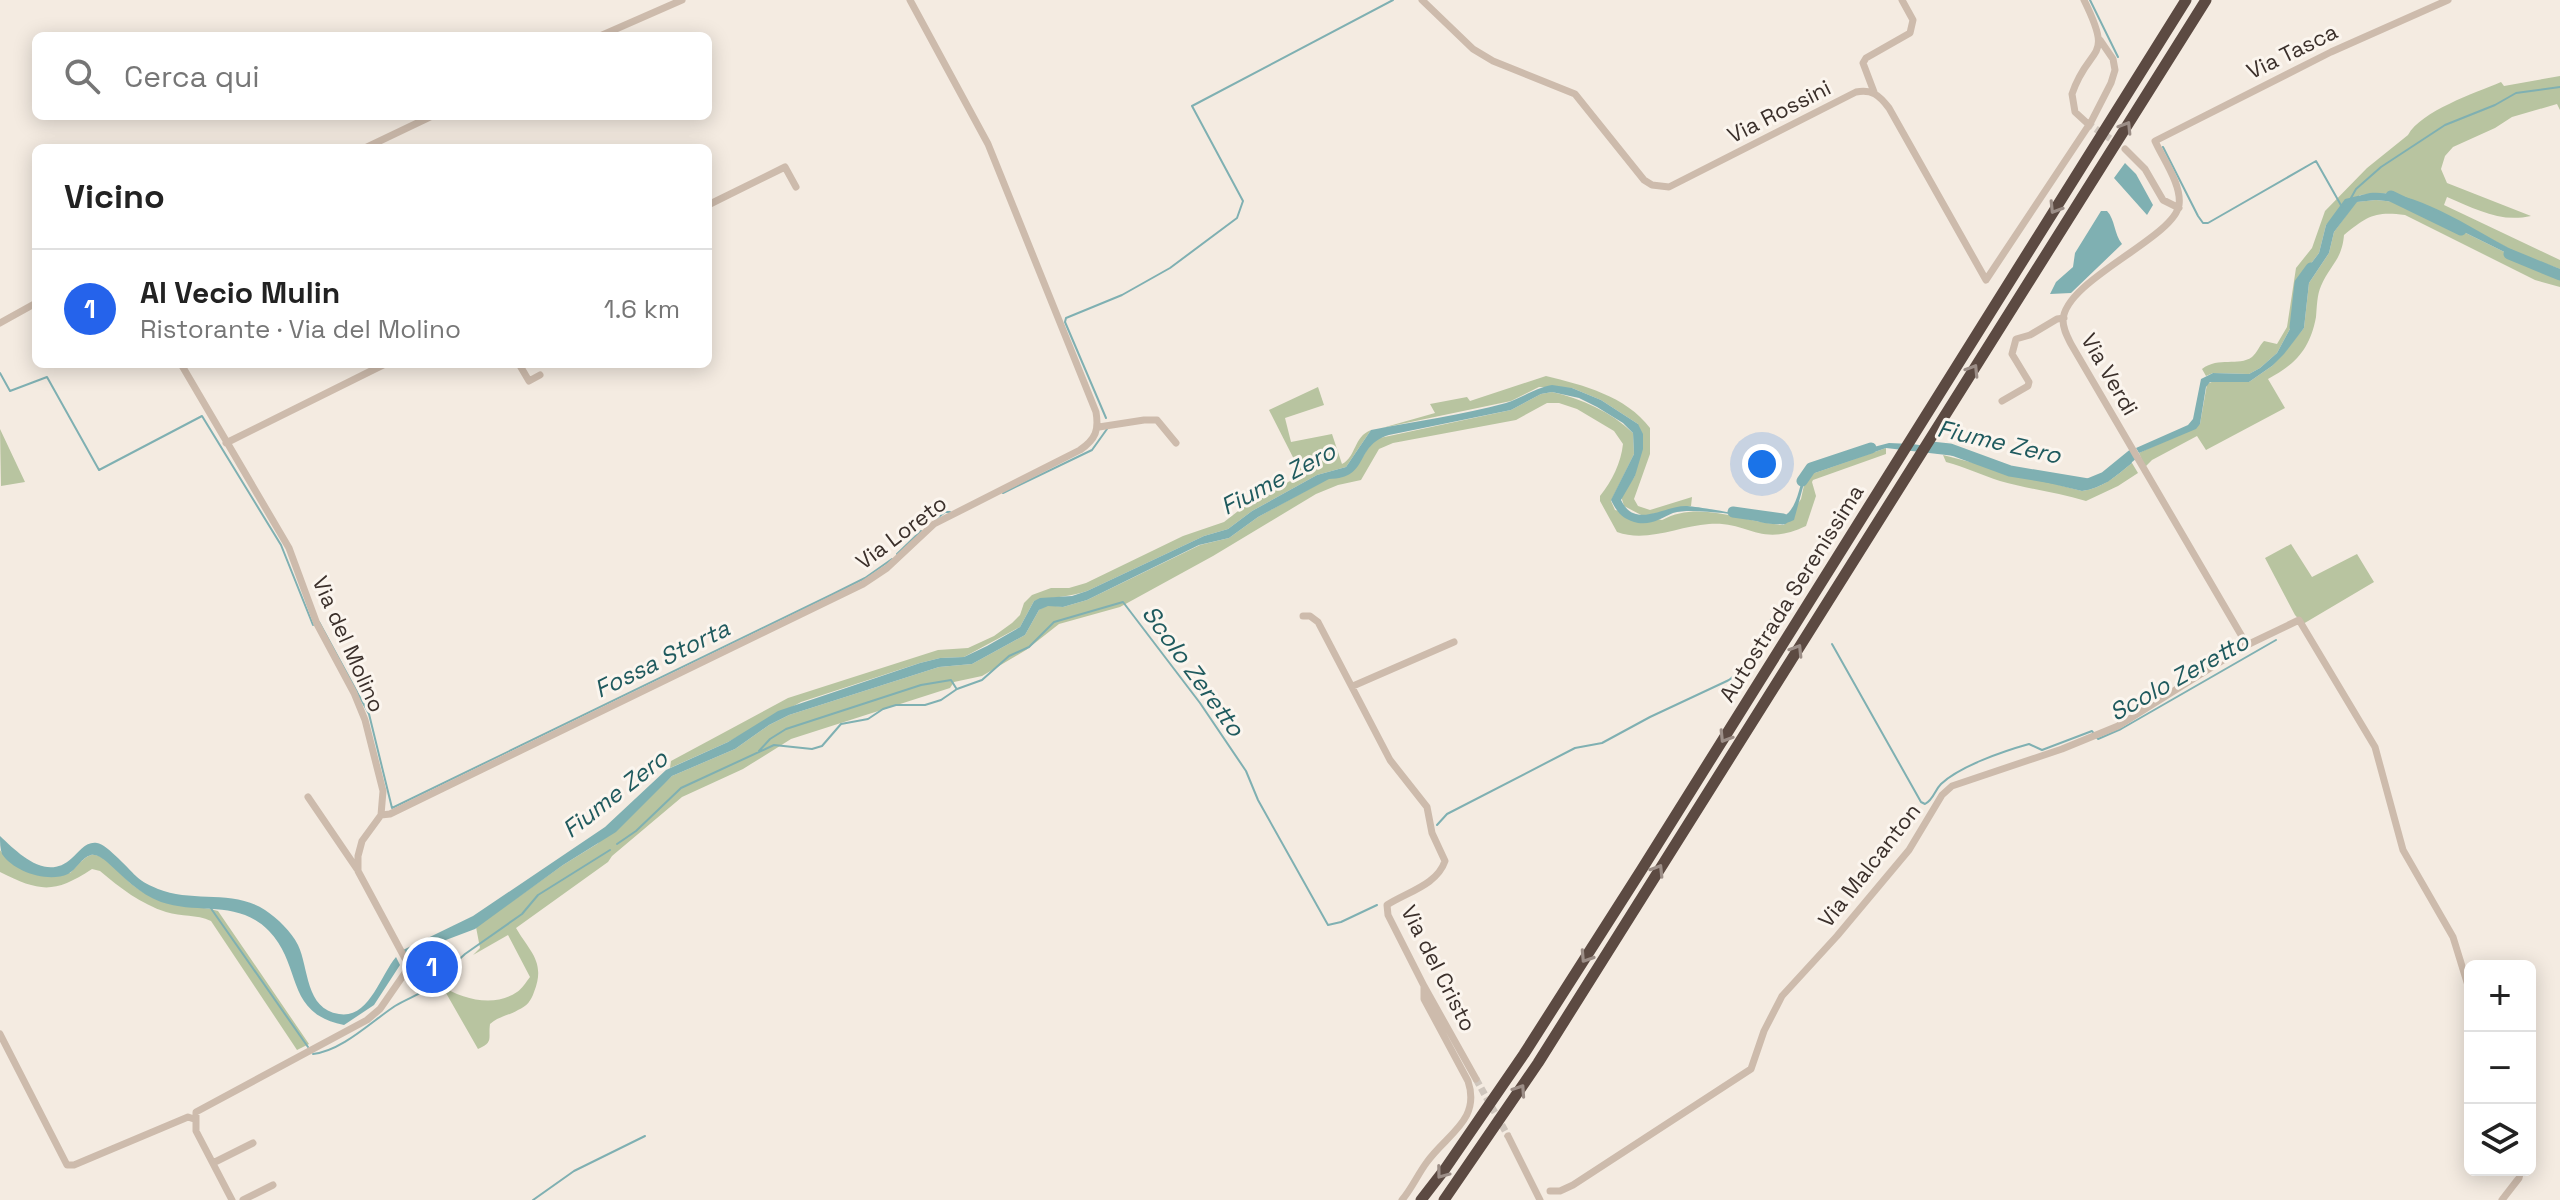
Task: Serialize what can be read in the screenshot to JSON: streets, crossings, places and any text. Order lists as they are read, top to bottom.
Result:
{
  "streets": {
    "highway": ["Autostrada Serenissima"],
    "street": [
      "Via Tasca",
      "Via Rossini",
      "Via Verdi",
      "Via Loreto",
      "Via del Molino",
      "Via Malcanton",
      "Via del Cristo"
    ]
  },
  "crossings": [
    ["Via Tasca", "Via Verdi"],
    ["Via Verdi", "Via Malcanton"],
    ["Via Loreto", "Via del Molino"]
  ],
  "water": ["Fiume Zero", "Fossa Storta", "Scolo Zeretto"],
  "page": {
    "search": "Cerca qui",
    "heading": "Vicino",
    "list": [
      {
        "mark": "1",
        "name": "Al Vecio Mulin",
        "note": "Ristorante · Via del Molino",
        "value": "1.6 km"
      }
    ],
    "pins": "1",
    "map_buttons": ["+", "−"]
  }
}
